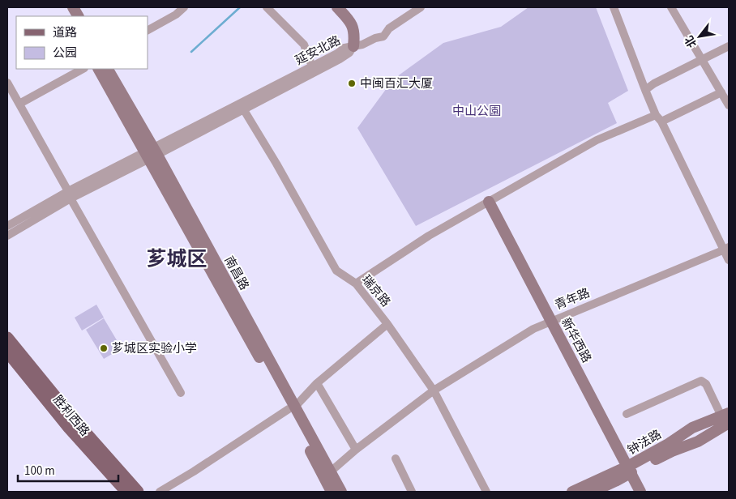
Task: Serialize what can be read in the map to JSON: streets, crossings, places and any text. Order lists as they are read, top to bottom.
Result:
{
  "streets": {
    "main road": [
      "南昌路",
      "新华西路",
      "胜利西路",
      "钟法路"
    ],
    "street": ["延安北路", "瑞京路", "青年路"]
  },
  "crossings": [
    ["延安北路", "南昌路"],
    ["延安北路", "瑞京路"],
    ["南昌路", "青年路"],
    ["瑞京路", "青年路"],
    ["青年路", "新华西路"],
    ["新华西路", "钟法路"]
  ],
  "districts": ["芗城区"],
  "parks": ["中山公園"],
  "places": ["中闽百汇大厦", "芗城区实验小学"],
  "legend": ["道路", "公园"],
  "scale_bar": "100 m",
  "north": "bottom left"
}
